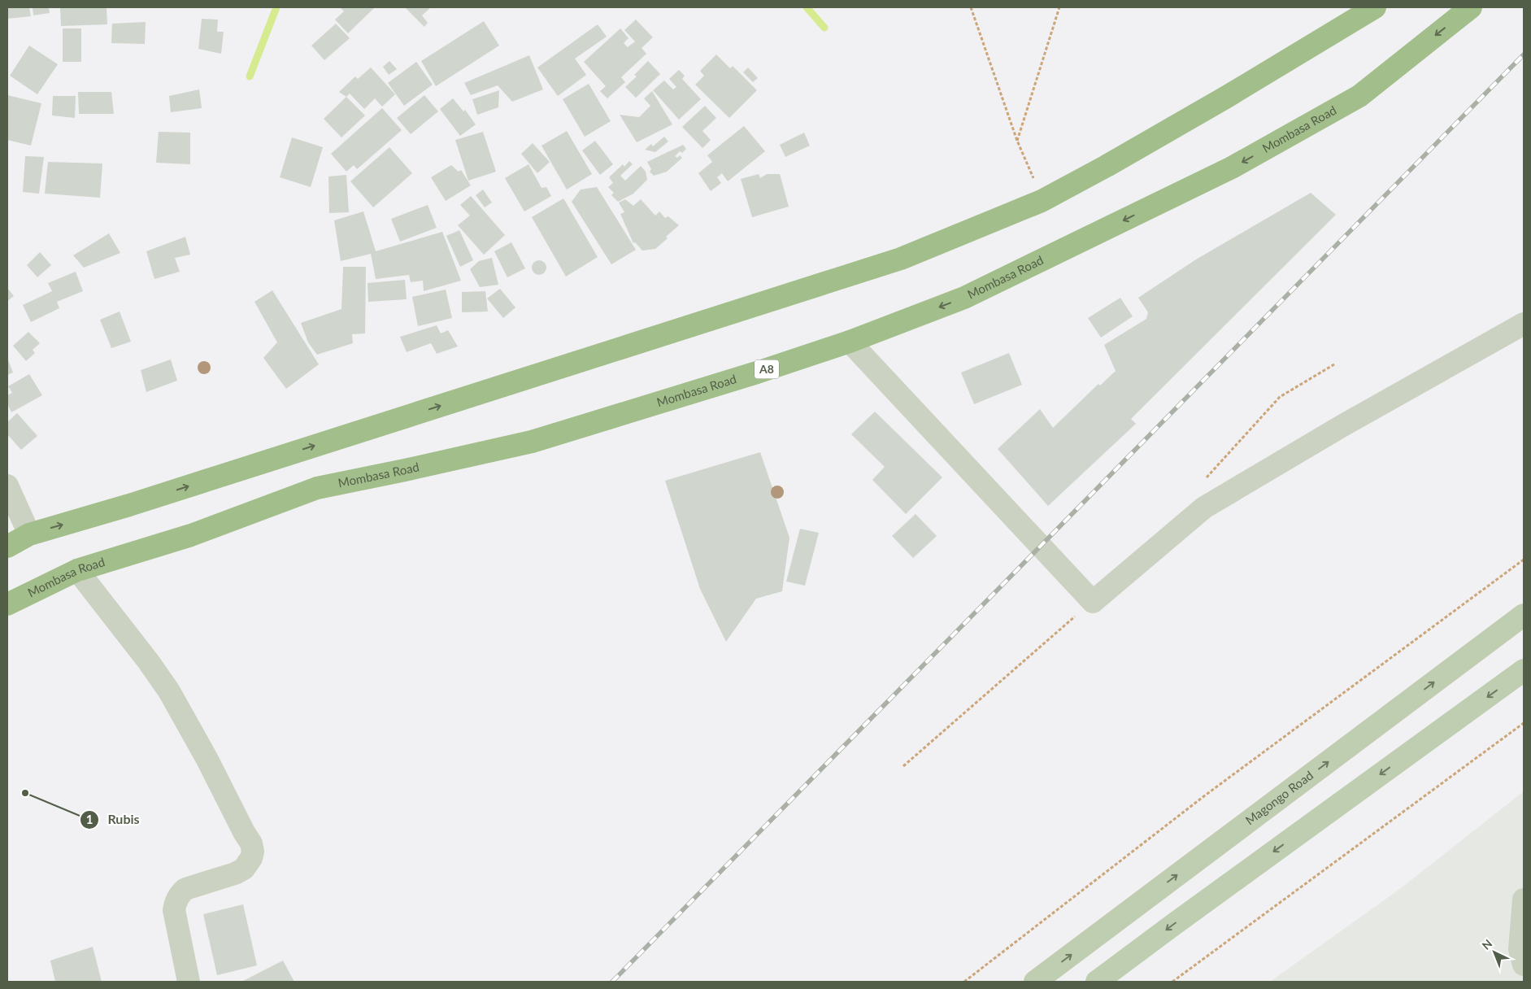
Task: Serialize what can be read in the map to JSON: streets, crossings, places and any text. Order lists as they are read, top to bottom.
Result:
{
  "streets": {
    "highway": ["Mombasa Road", "A8"],
    "main road": ["Magongo Road"]
  },
  "places": ["Rubis"],
  "north": "top left"
}
